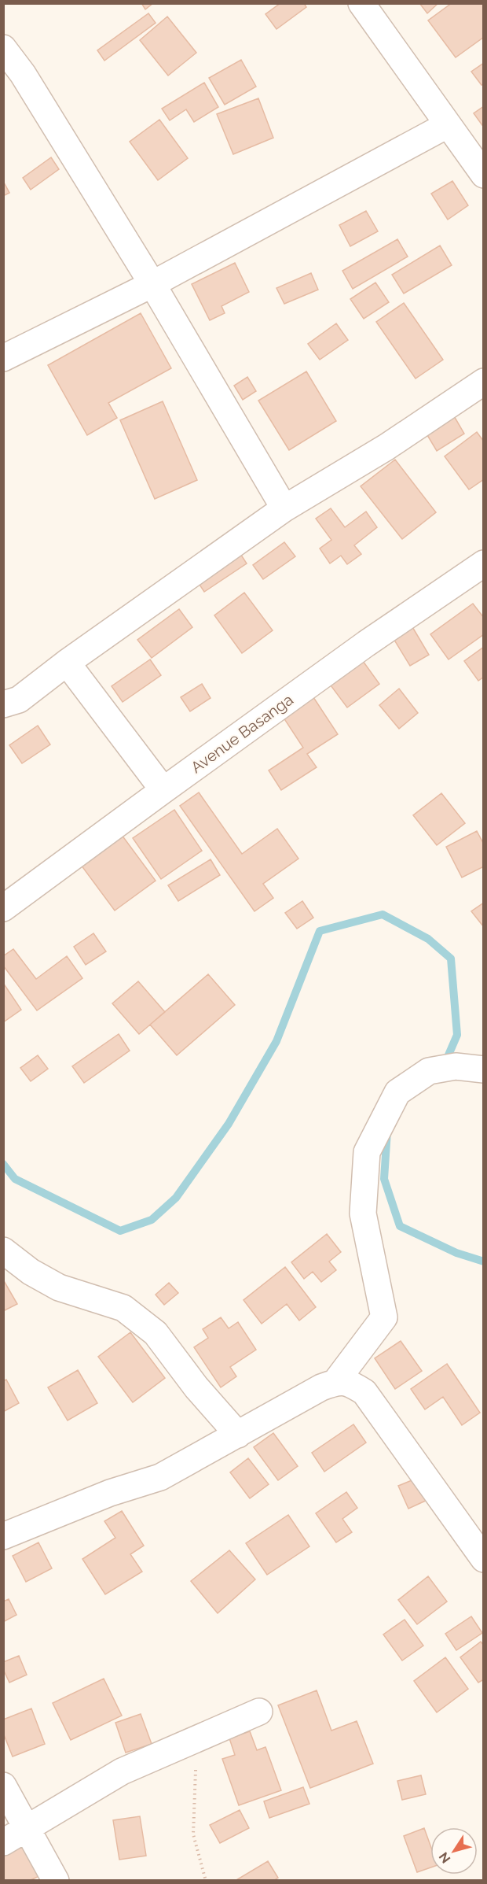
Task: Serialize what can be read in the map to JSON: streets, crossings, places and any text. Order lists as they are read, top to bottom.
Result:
{
  "streets": {
    "street": ["Avenue Basanga"]
  },
  "north": "bottom left"
}
